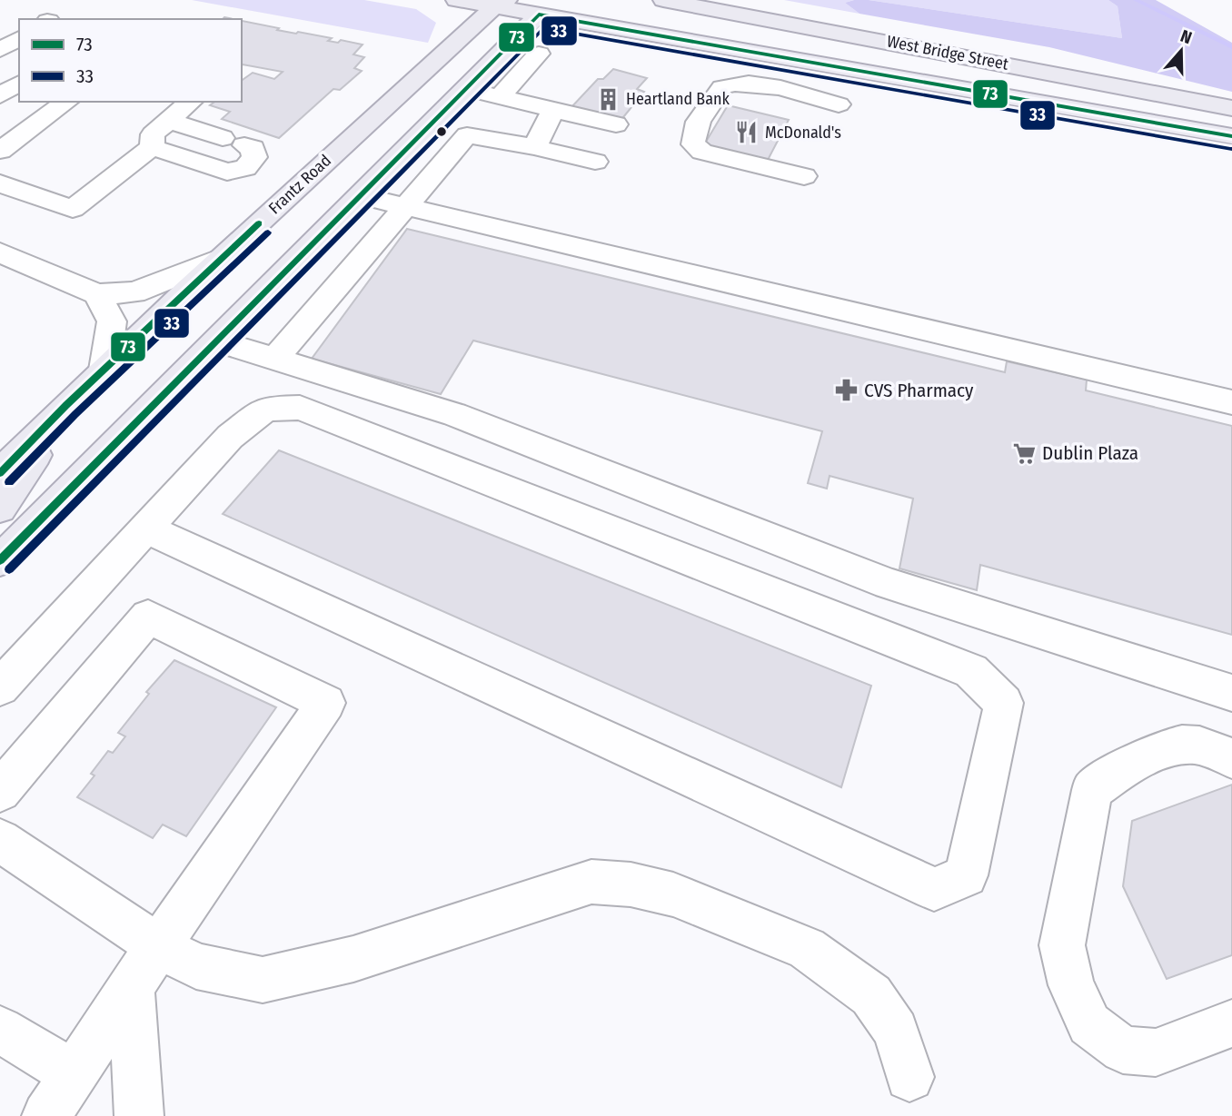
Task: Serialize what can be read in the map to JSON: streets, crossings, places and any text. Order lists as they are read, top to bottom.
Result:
{
  "streets": {
    "main road": ["West Bridge Street", "Frantz Road"]
  },
  "crossings": [
    ["West Bridge Street", "Frantz Road"]
  ],
  "places": {
    "building": ["Heartland Bank"],
    "restaurant": ["McDonald's"],
    "pharmacy": ["CVS Pharmacy"],
    "supermarket": ["Dublin Plaza"]
  },
  "lines": ["transit line 73", "transit line 33"],
  "legend": ["73", "33"],
  "north": "top"
}
